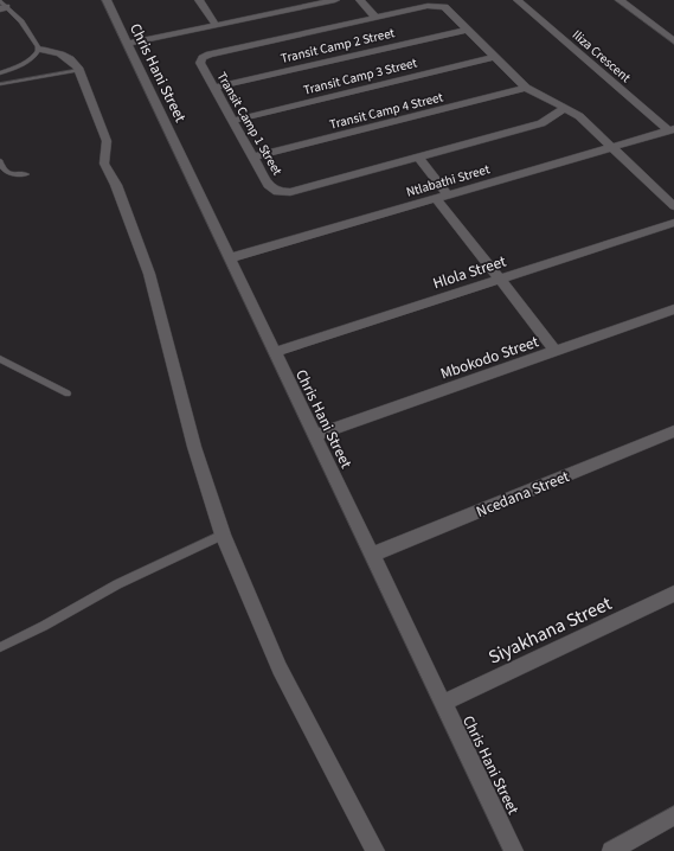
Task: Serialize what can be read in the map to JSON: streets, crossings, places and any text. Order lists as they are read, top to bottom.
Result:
{
  "streets": {
    "street": [
      "Transit Camp 2 Street",
      "Iliza Crescent",
      "Chris Hani Street",
      "Transit Camp 3 Street",
      "Transit Camp 4 Street",
      "Transit Camp 1 Street",
      "Ntlabathi Street",
      "Hlola Street",
      "Mbokodo Street",
      "Ncedana Street",
      "Siyakhana Street"
    ]
  },
  "crossings": [
    ["Transit Camp 2 Street", "Transit Camp 1 Street"],
    ["Iliza Crescent", "Ntlabathi Street"],
    ["Chris Hani Street", "Ntlabathi Street"],
    ["Chris Hani Street", "Hlola Street"],
    ["Chris Hani Street", "Mbokodo Street"],
    ["Chris Hani Street", "Ncedana Street"],
    ["Chris Hani Street", "Siyakhana Street"],
    ["Transit Camp 3 Street", "Transit Camp 1 Street"],
    ["Transit Camp 4 Street", "Transit Camp 1 Street"],
    ["Transit Camp 1 Street", "Ntlabathi Street"]
  ]
}
